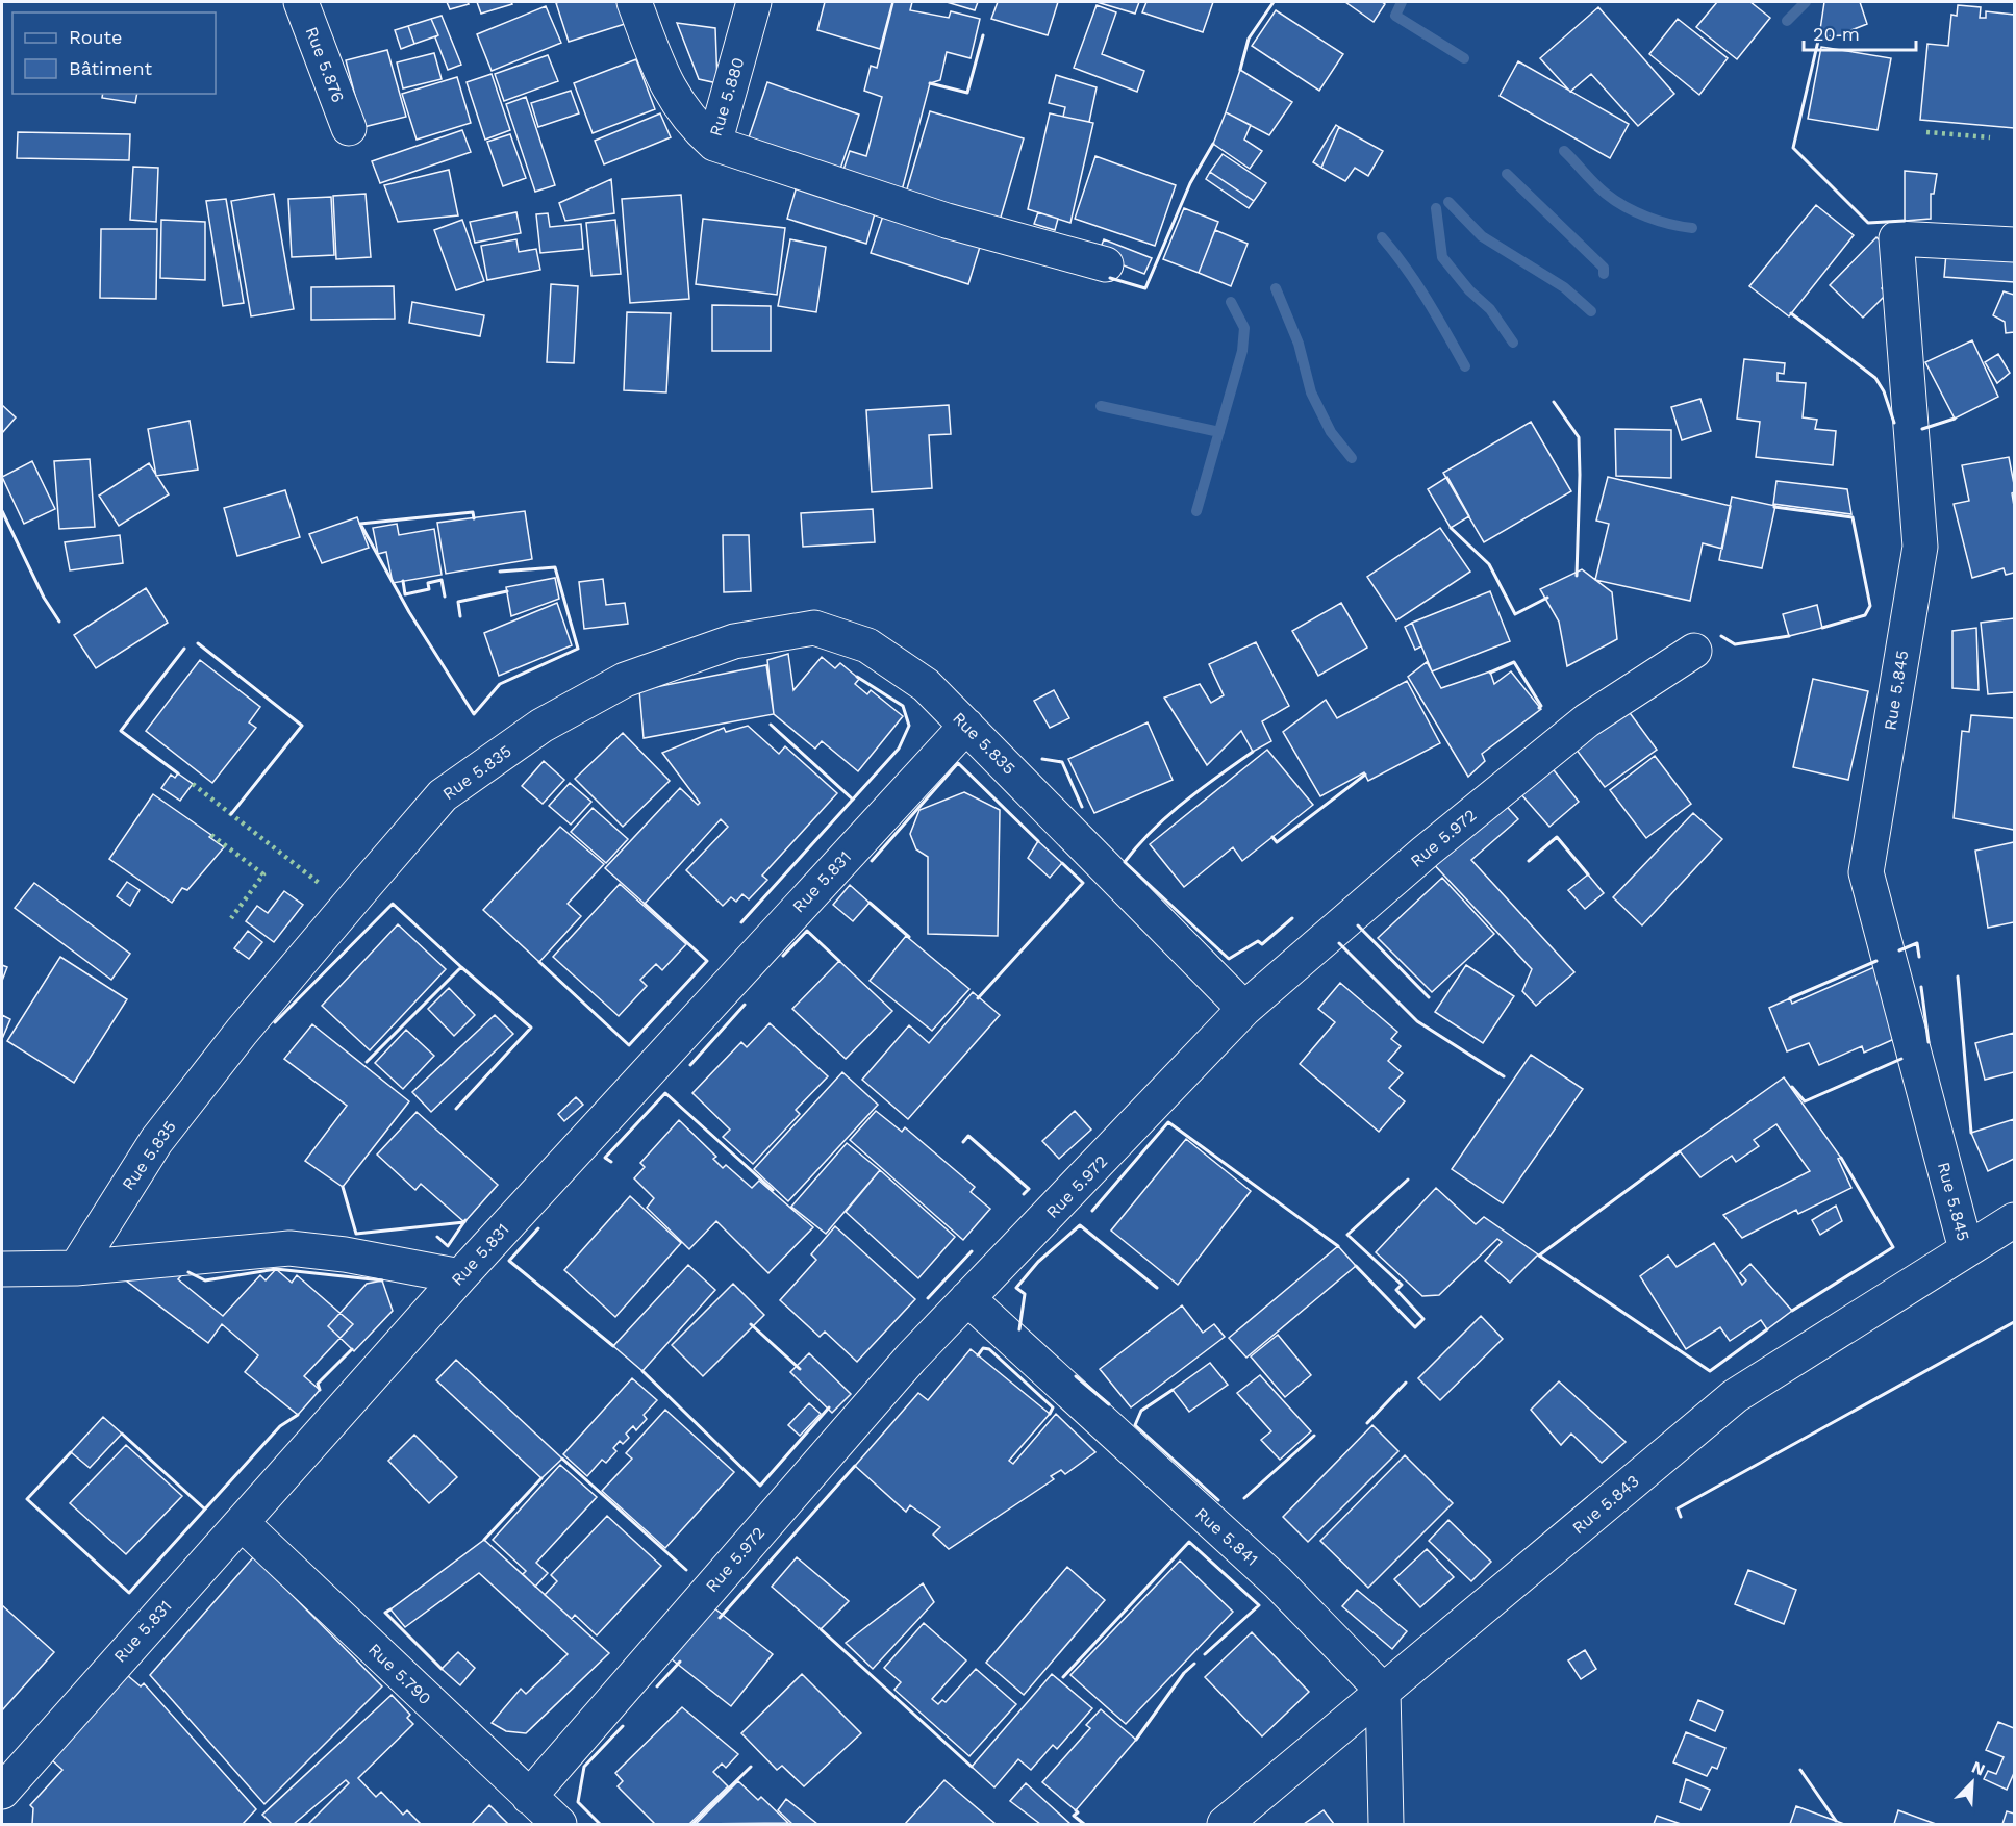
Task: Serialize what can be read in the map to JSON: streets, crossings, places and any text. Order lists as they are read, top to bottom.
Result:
{
  "streets": {
    "street": [
      "Rue 5.876",
      "Rue 5.880",
      "Rue 5.845",
      "Rue 5.835",
      "Rue 5.972",
      "Rue 5.831",
      "Rue 5.843",
      "Rue 5.841",
      "Rue 5.790"
    ]
  },
  "crossings": [
    ["Rue 5.845", "Rue 5.843"],
    ["Rue 5.835", "Rue 5.972"],
    ["Rue 5.835", "Rue 5.831"],
    ["Rue 5.972", "Rue 5.841"],
    ["Rue 5.972", "Rue 5.790"],
    ["Rue 5.831", "Rue 5.790"],
    ["Rue 5.843", "Rue 5.841"]
  ],
  "legend": ["Route", "Bâtiment"],
  "scale_bar": "20 m",
  "north": "top right"
}
